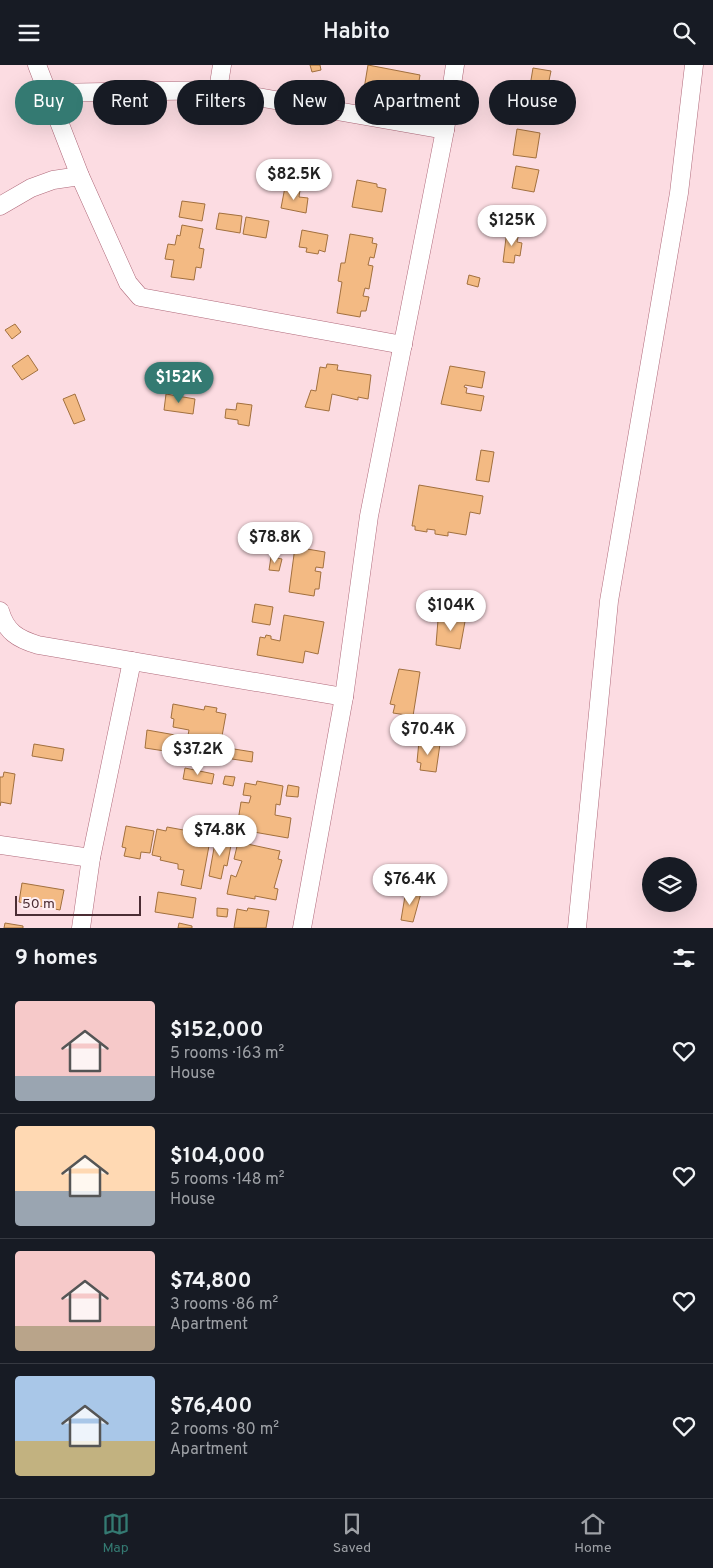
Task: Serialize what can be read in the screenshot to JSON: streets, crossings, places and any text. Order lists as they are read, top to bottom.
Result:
{
  "scale_bar": "50 m",
  "page": {
    "header": "Habito",
    "chip": [
      "Buy",
      "Rent",
      "Filters",
      "New",
      "Apartment",
      "House"
    ],
    "price": [
      "$82.5K",
      "$125K",
      "$152K",
      "$78.8K",
      "$104K",
      "$70.4K",
      "$37.2K",
      "$74.8K",
      "$76.4K"
    ],
    "scale": "50 m",
    "heading": "9 homes",
    "list": [
      {
        "name": "$152,000",
        "note": "5 rooms · 163 m² · House"
      },
      {
        "name": "$104,000",
        "note": "5 rooms · 148 m² · House"
      },
      {
        "name": "$74,800",
        "note": "3 rooms · 86 m² · Apartment"
      },
      {
        "name": "$76,400",
        "note": "2 rooms · 80 m² · Apartment"
      }
    ],
    "tabs": ["Map", "Saved", "Home"]
  }
}
